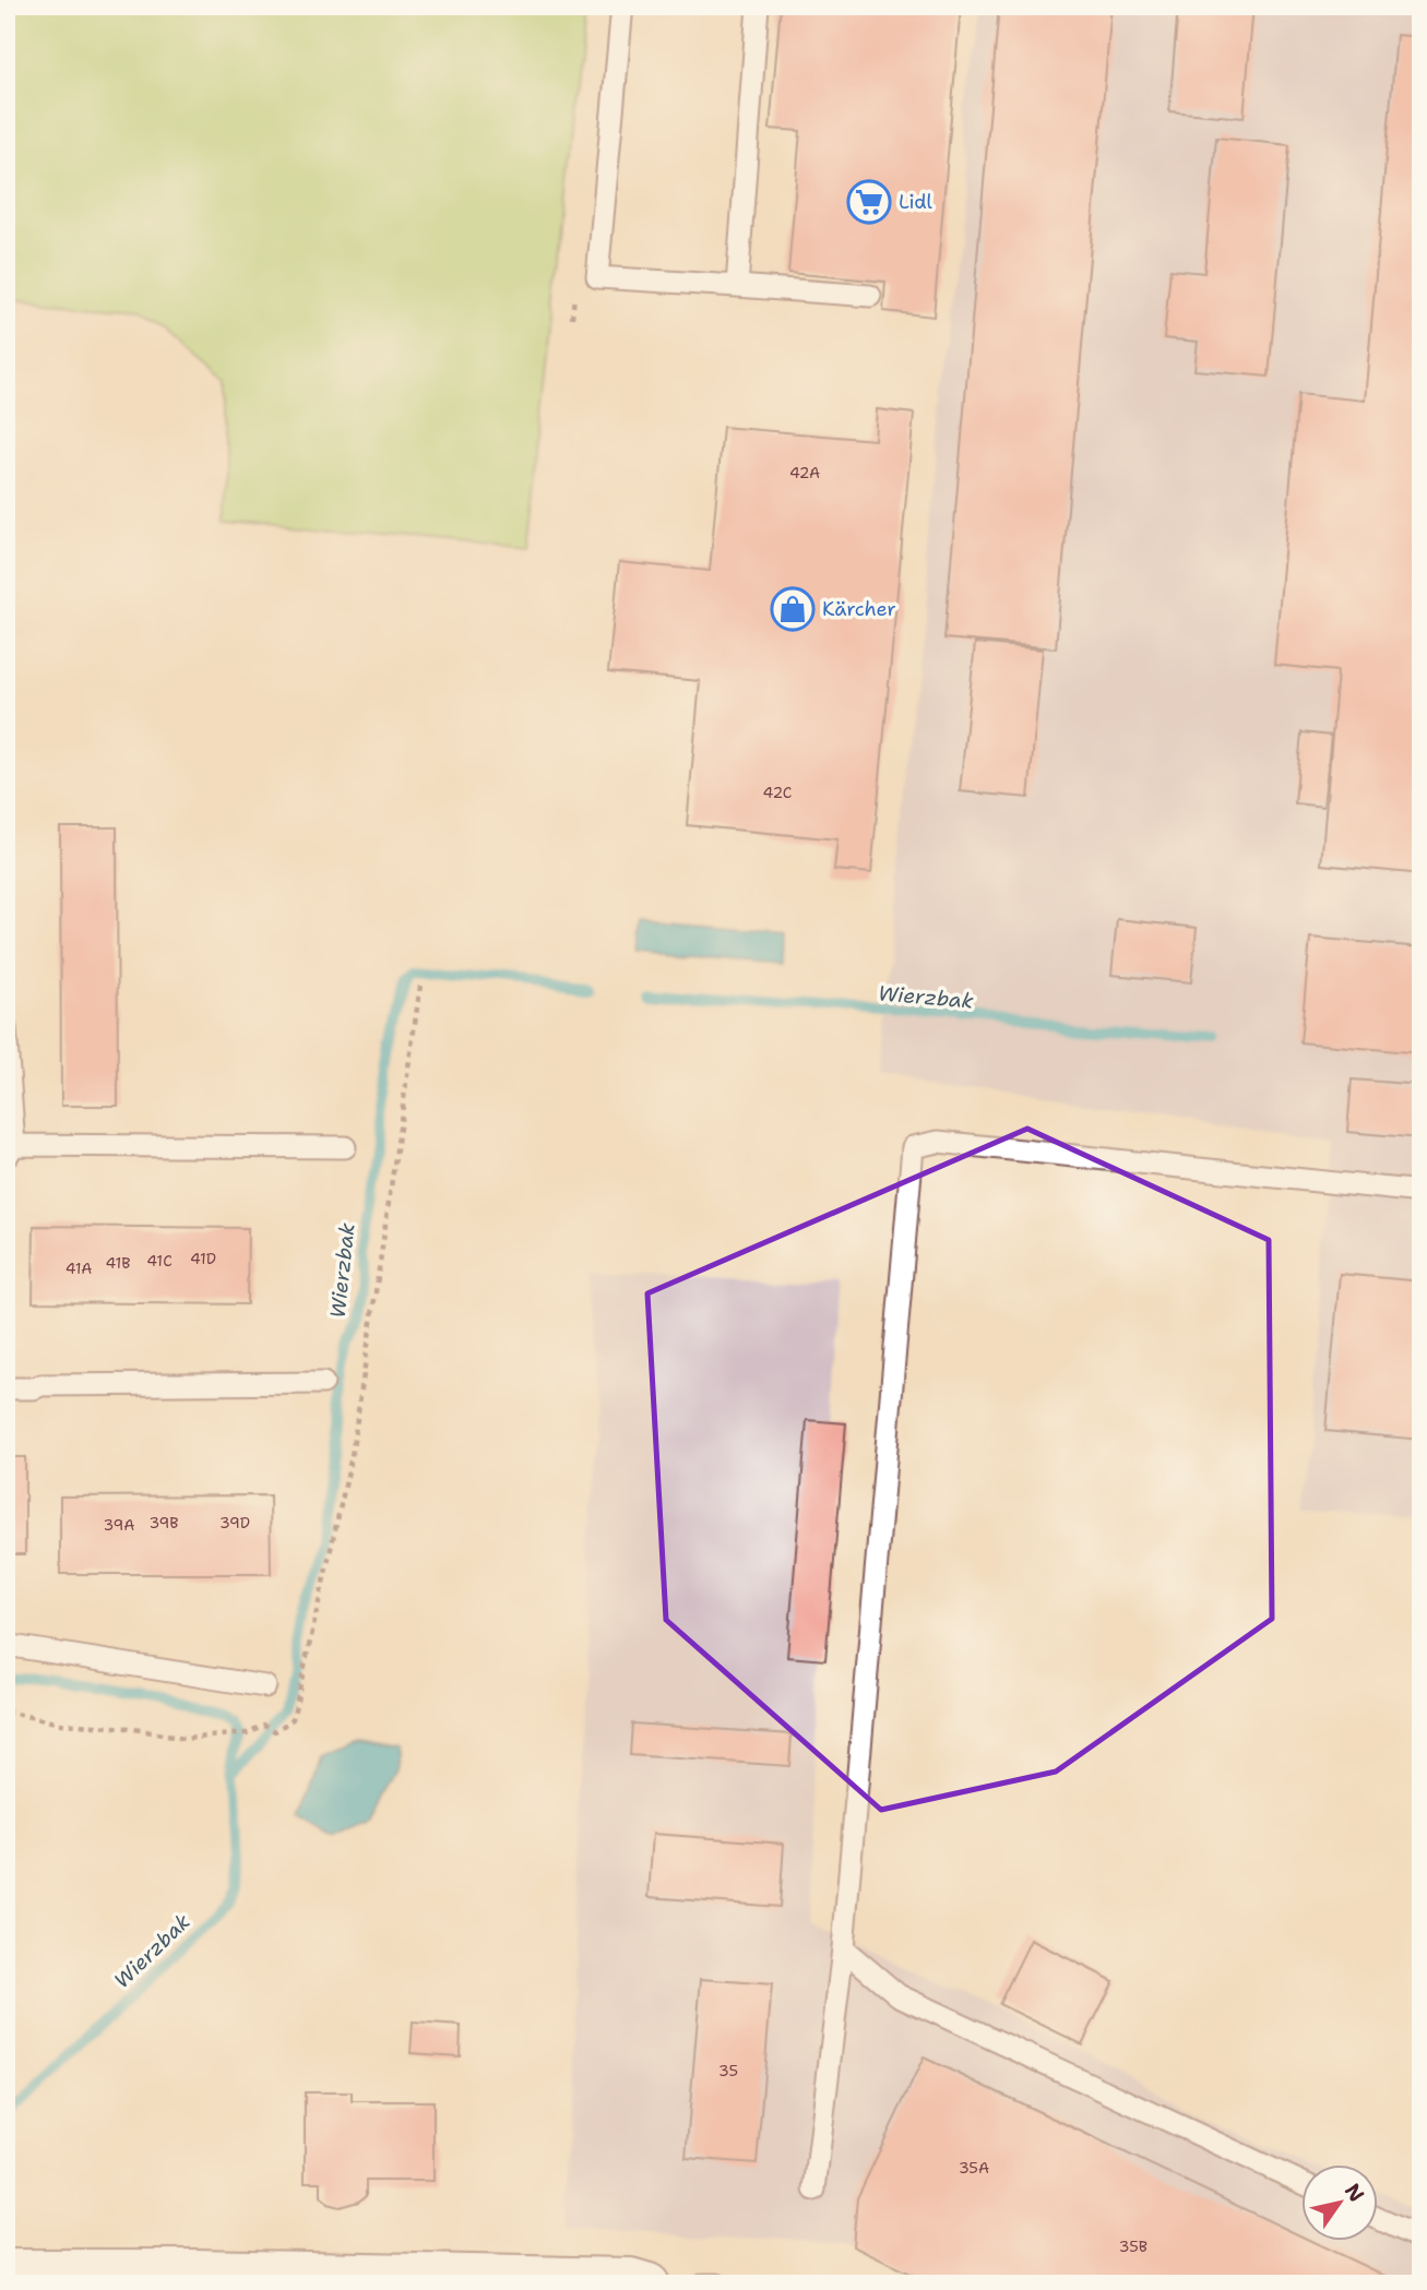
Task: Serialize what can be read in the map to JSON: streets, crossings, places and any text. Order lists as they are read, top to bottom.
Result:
{
  "water": ["Wierzbak"],
  "places": {
    "supermarket": ["Lidl"],
    "shop": ["Kärcher"]
  },
  "house_numbers": [
    "42A",
    "42C",
    "41D",
    "41C",
    "41B",
    "41A",
    "39B",
    "39D",
    "39A",
    "35",
    "35A",
    "35B"
  ],
  "north": "top right"
}
